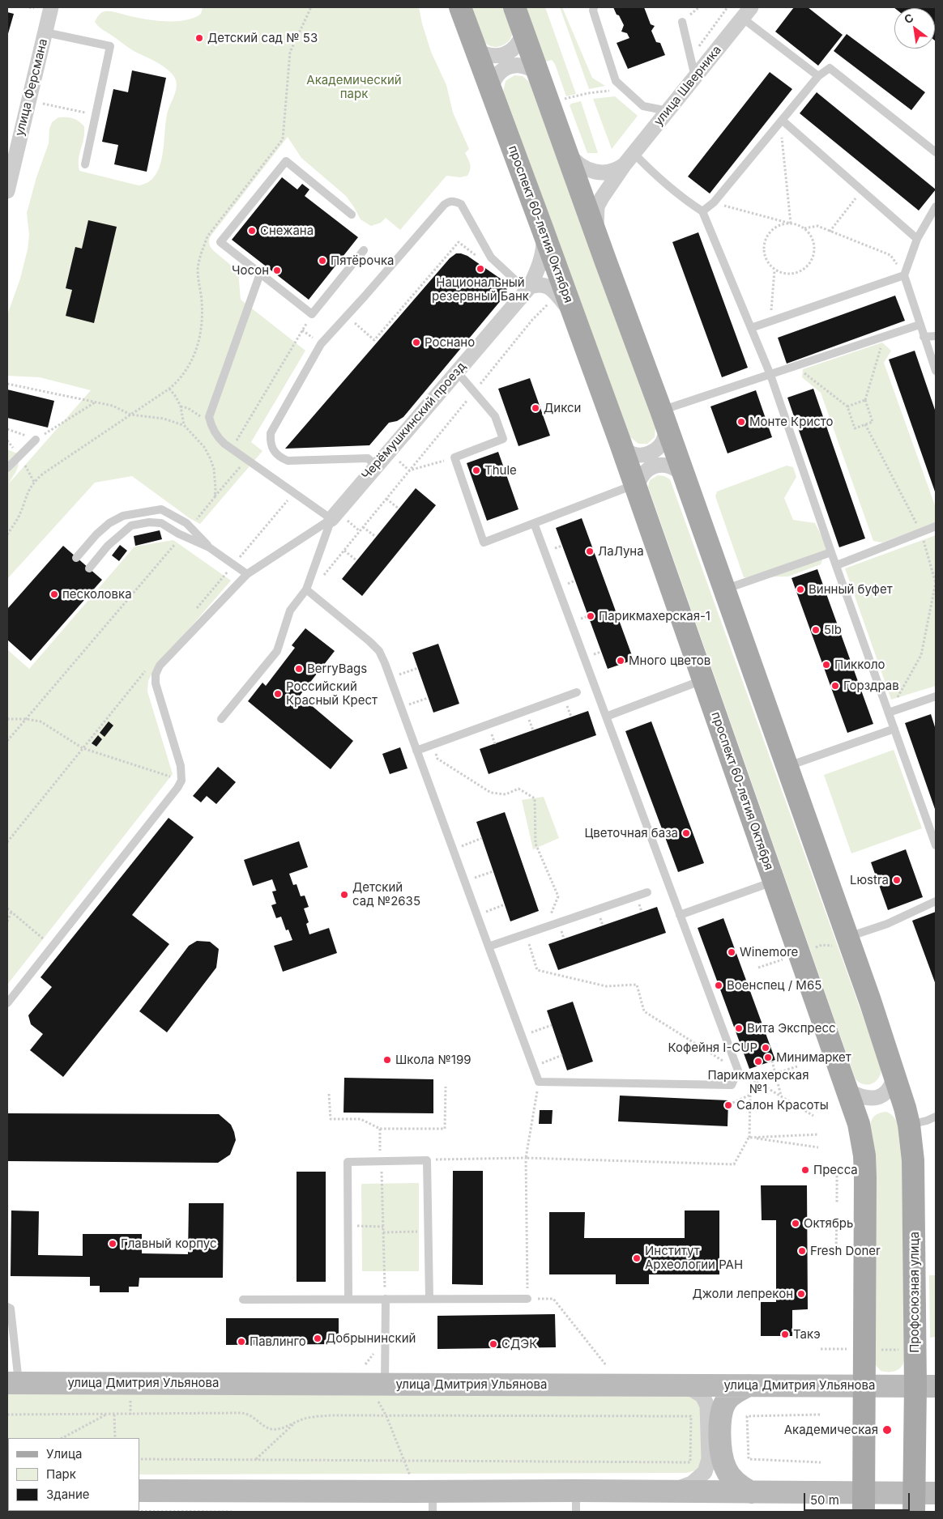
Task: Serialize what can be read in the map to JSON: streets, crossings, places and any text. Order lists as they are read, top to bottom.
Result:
{
  "streets": {
    "main road": ["проспект 60-летия Октября", "Профсоюзная улица", "улица Дмитрия Ульянова"],
    "street": ["улица Шверника", "улица Ферсмана", "Черёмушкинский проезд"]
  },
  "crossings": [
    ["проспект 60-летия Октября", "Черёмушкинский проезд"],
    ["Профсоюзная улица", "улица Дмитрия Ульянова"]
  ],
  "parks": ["Академический парк"],
  "places": [
    "Детский сад № 53",
    "Снежана",
    "Пятёрочка",
    "Национальный резервный Банк",
    "Чосон",
    "Роснано",
    "Дикси",
    "Монте Кристо",
    "Thule",
    "ЛаЛуна",
    "Винный буфет",
    "песколовка",
    "Парикмахерская-1",
    "5lb",
    "Много цветов",
    "Пикколо",
    "BerryBags",
    "Горздрав",
    "Российский Красный Крест",
    "Цветочная база",
    "Lюstra",
    "Детский сад №2635",
    "Winemore",
    "Военспец / М65",
    "Вита Экспресс",
    "Кофейня I-CUP",
    "Минимаркет",
    "Школа №199",
    "Парикмахерская №1",
    "Салон Красоты",
    "Пресса",
    "Октябрь",
    "Главный корпус",
    "Fresh Doner",
    "Институт Археологии РАН",
    "Джоли лепрекон",
    "Такэ",
    "Добрынинский",
    "Павлинго",
    "СДЭК",
    "Академическая"
  ],
  "legend": ["Улица", "Парк", "Здание"],
  "scale_bar": "50 m",
  "north": "top left"
}
